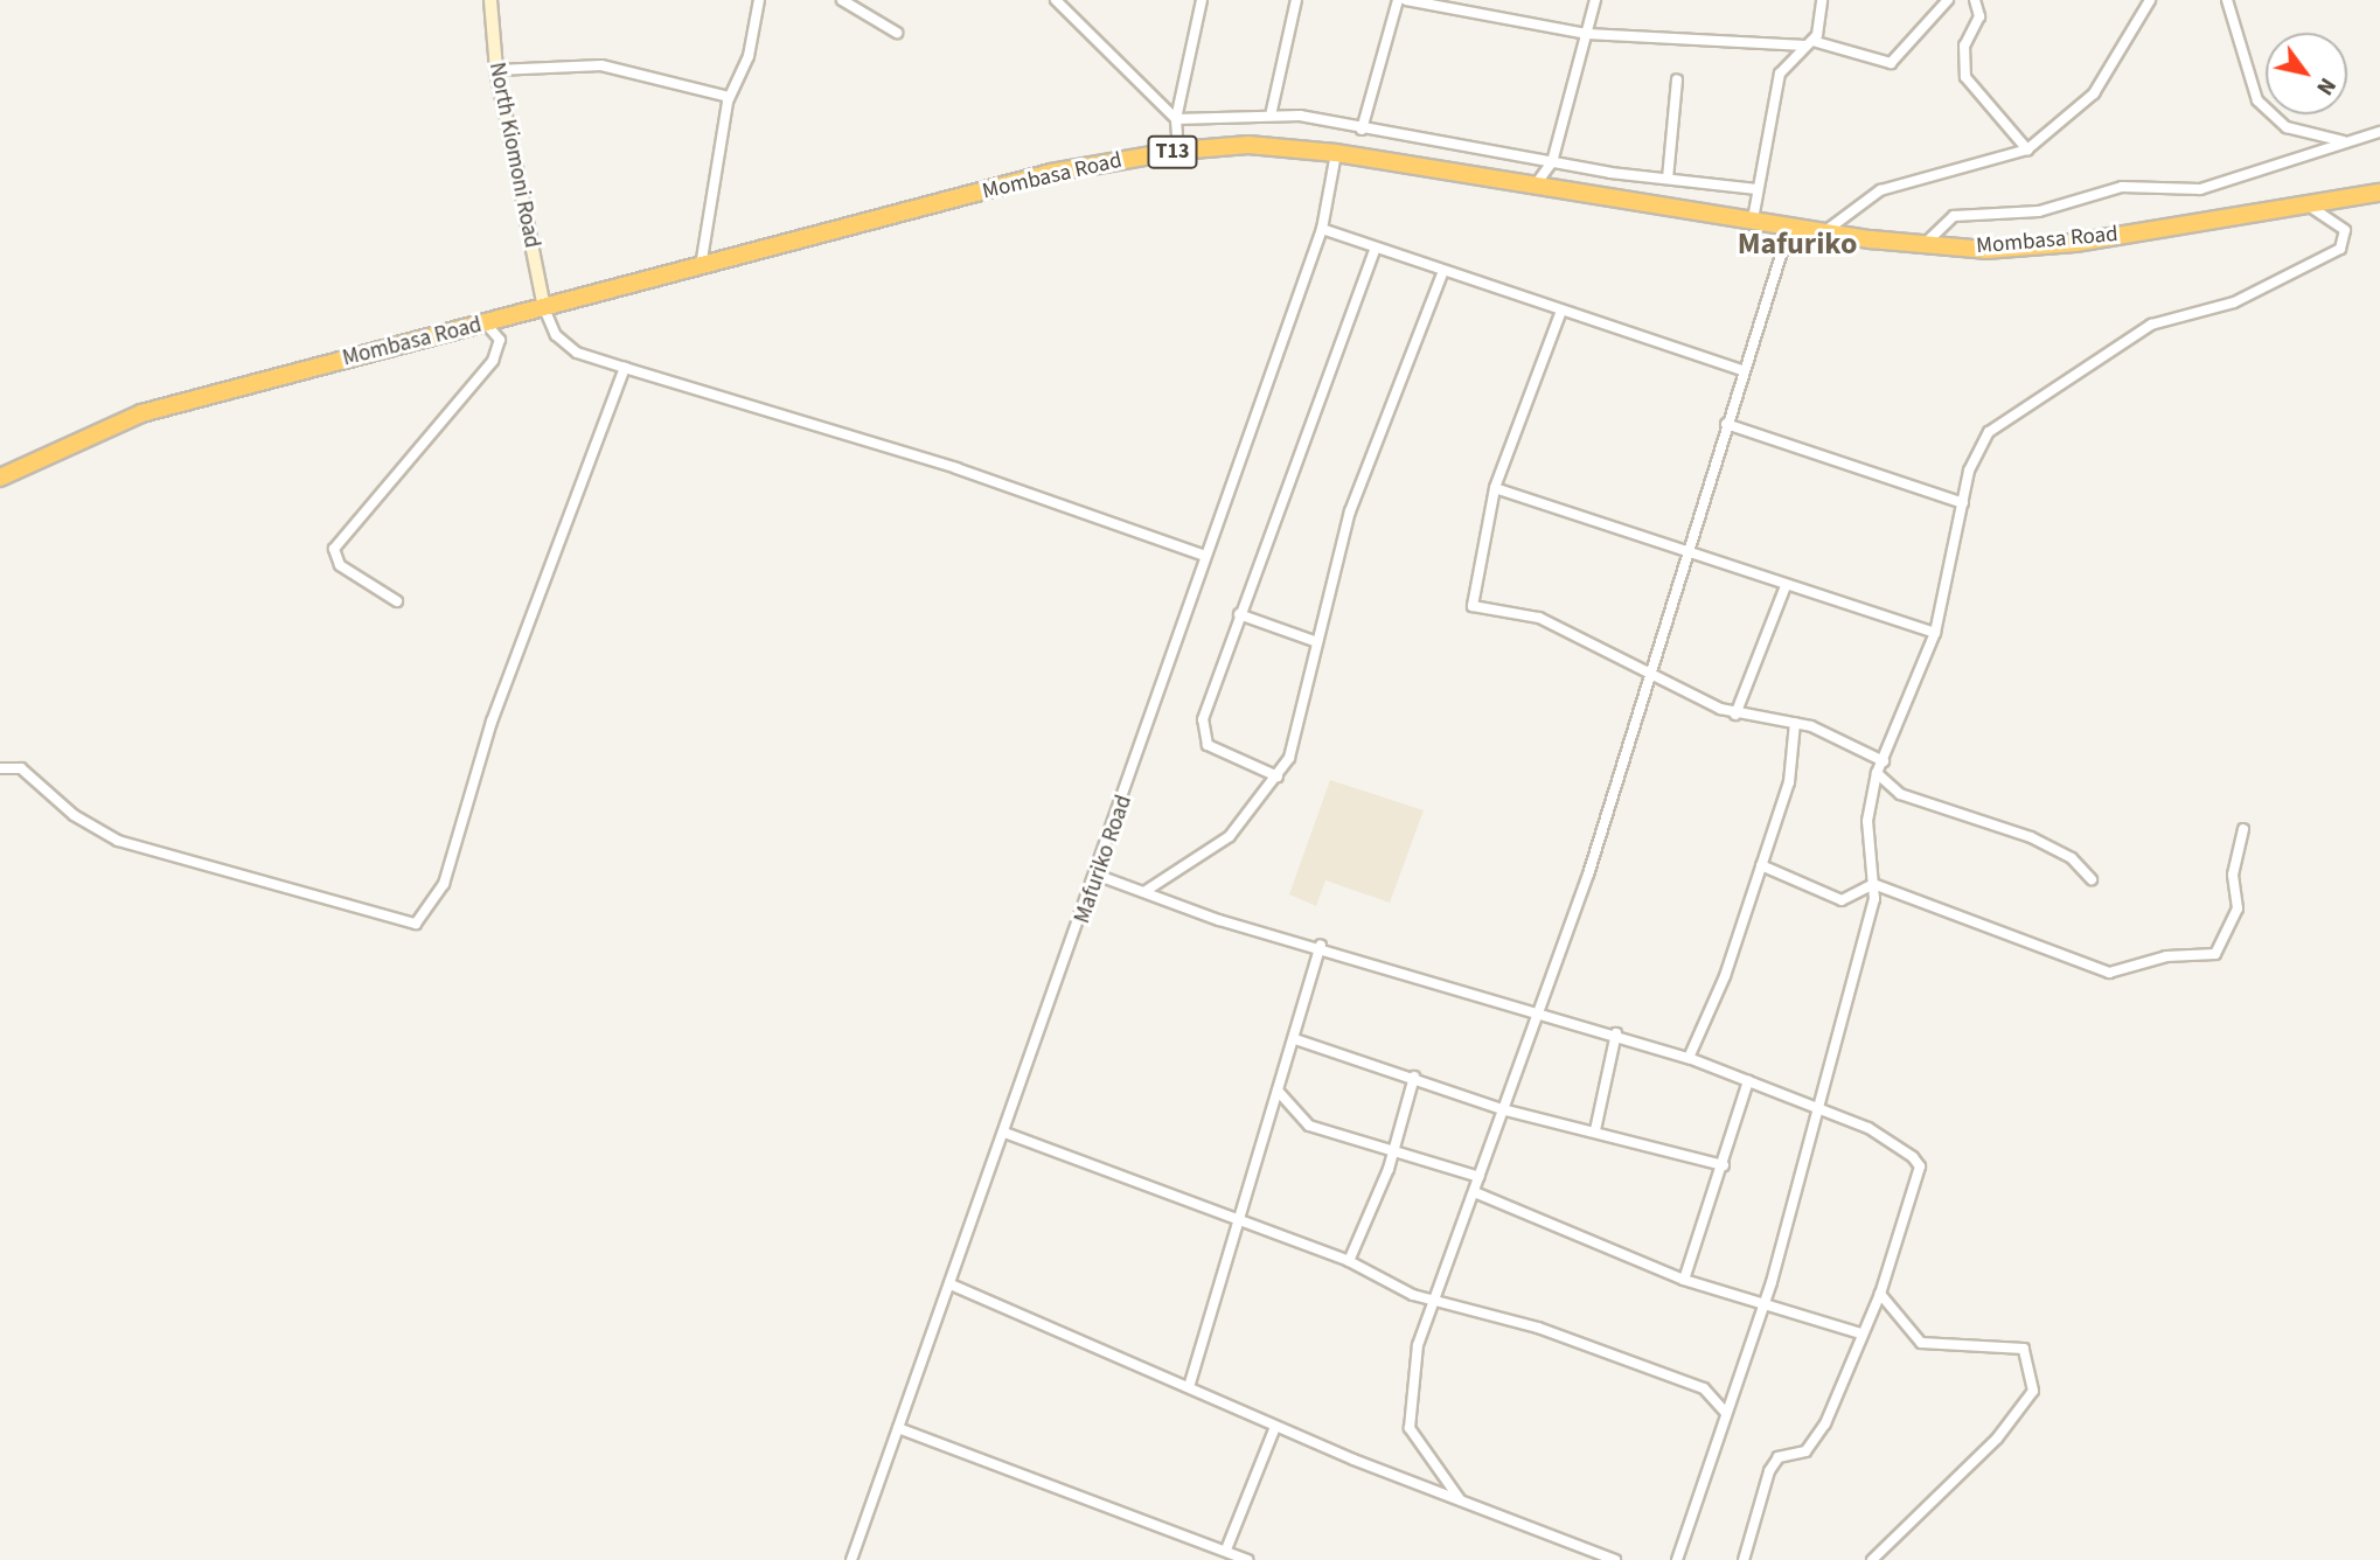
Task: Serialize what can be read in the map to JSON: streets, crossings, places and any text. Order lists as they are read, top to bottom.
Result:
{
  "streets": {
    "highway": ["T13", "Mombasa Road"],
    "main road": ["North Kiomoni Road"],
    "street": ["Mafuriko Road"]
  },
  "crossings": [
    ["North Kiomoni Road", "Mombasa Road"],
    ["Mombasa Road", "Mafuriko Road"]
  ],
  "districts": ["Mafuriko"],
  "north": "bottom right"
}
